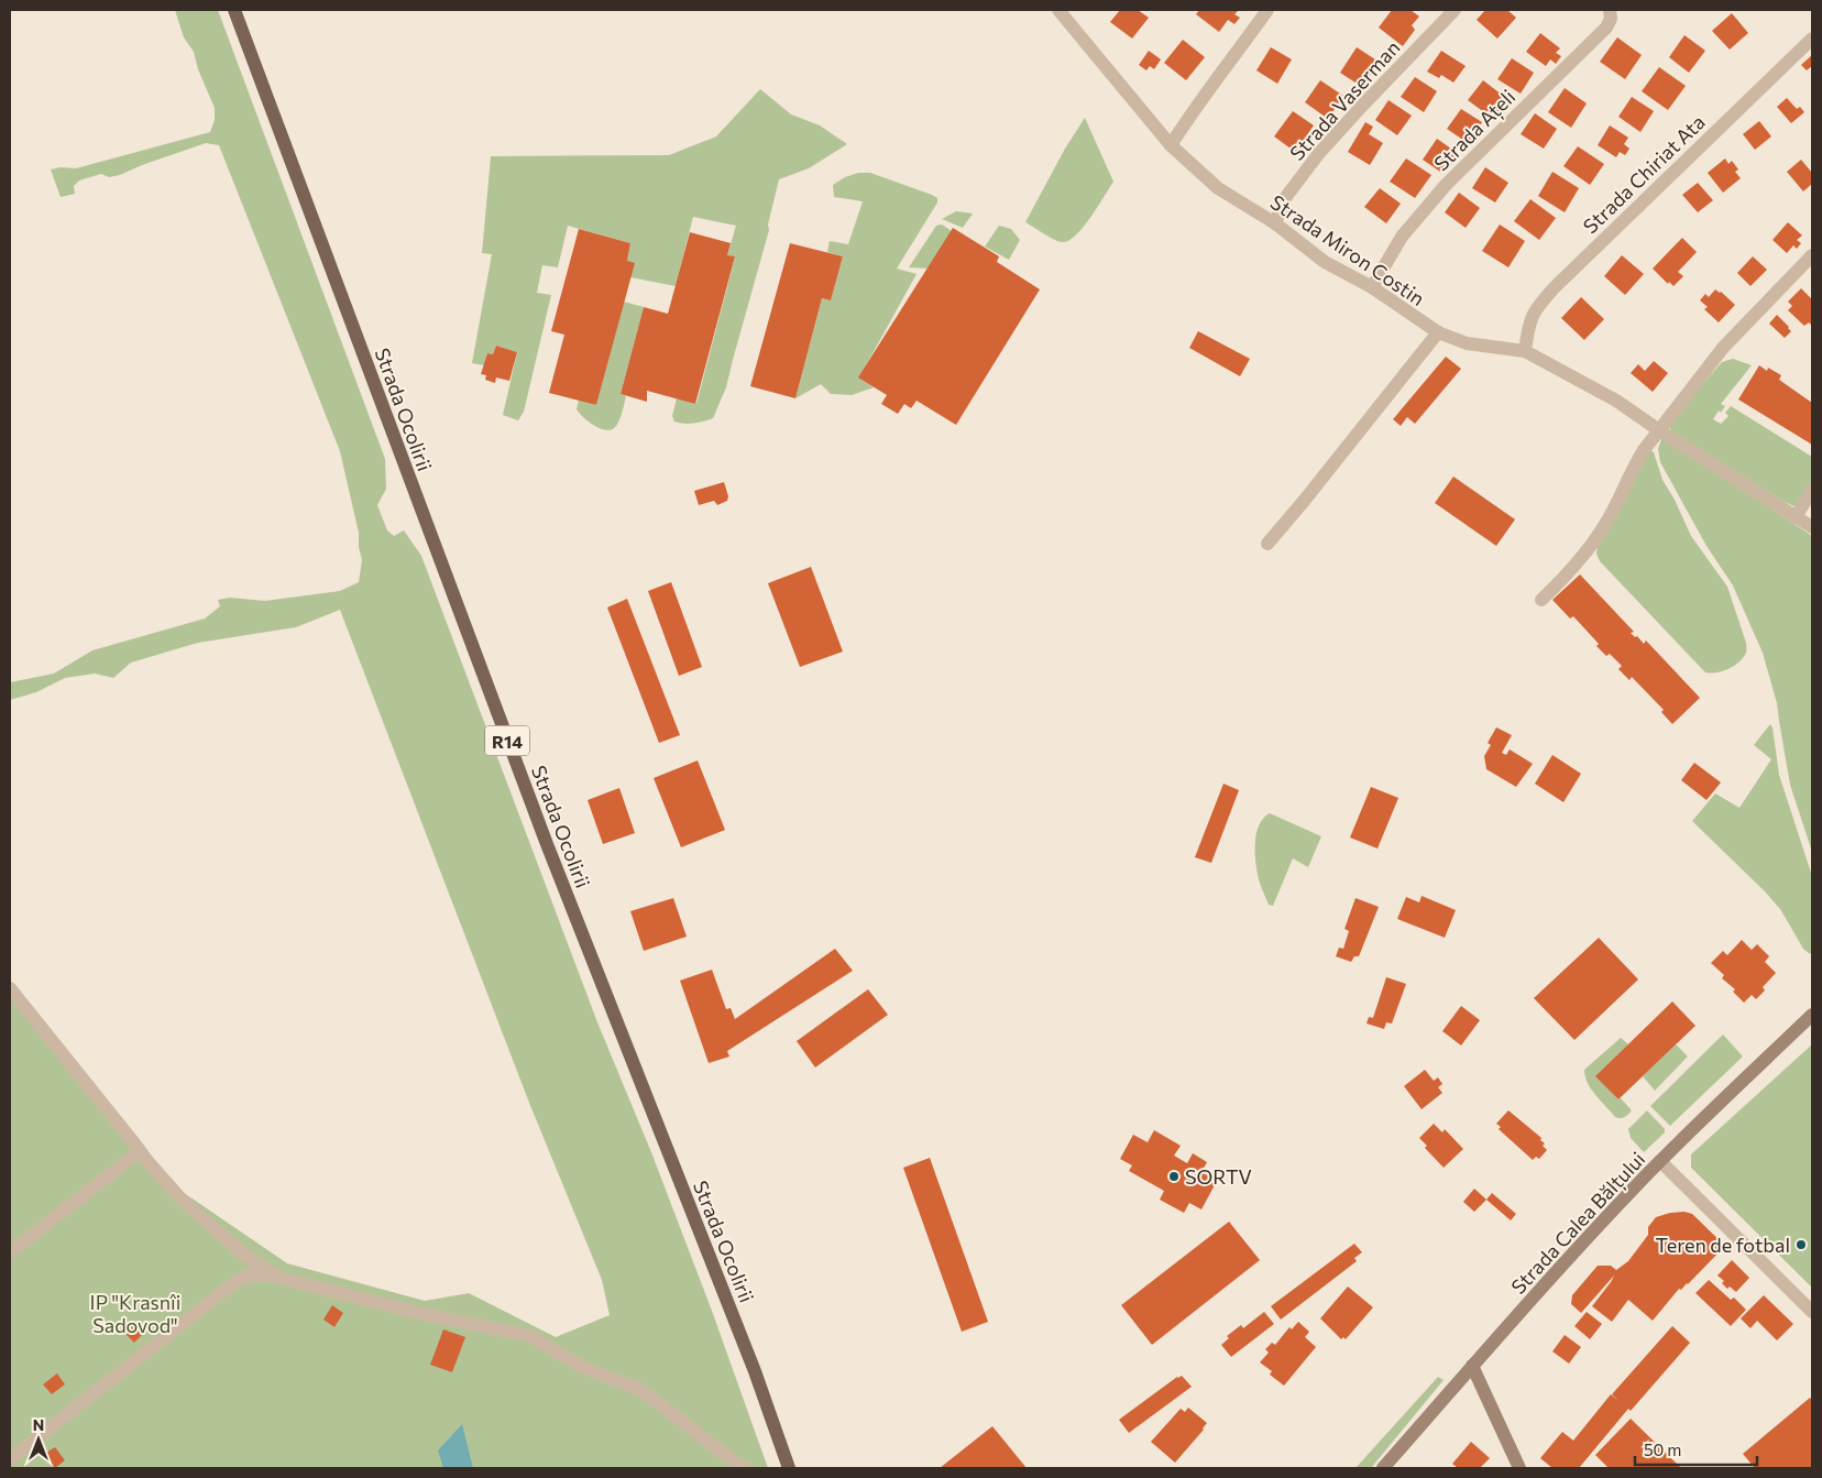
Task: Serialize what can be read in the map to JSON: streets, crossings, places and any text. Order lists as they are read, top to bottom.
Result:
{
  "streets": {
    "main road": ["Strada Ocolirii", "R14", "Strada Calea Bălțului"],
    "street": [
      "Strada Vaserman",
      "Strada Ațeli",
      "Strada Chiriat Ata",
      "Strada Miron Costin"
    ]
  },
  "crossings": [
    ["Strada Vaserman", "Strada Miron Costin"],
    ["Strada Ațeli", "Strada Miron Costin"],
    ["Strada Chiriat Ata", "Strada Miron Costin"]
  ],
  "parks": ["IP \"Krasnîi Sadovod\""],
  "places": ["SORTV", "Teren de fotbal"],
  "scale_bar": "50 m",
  "north": "top"
}
